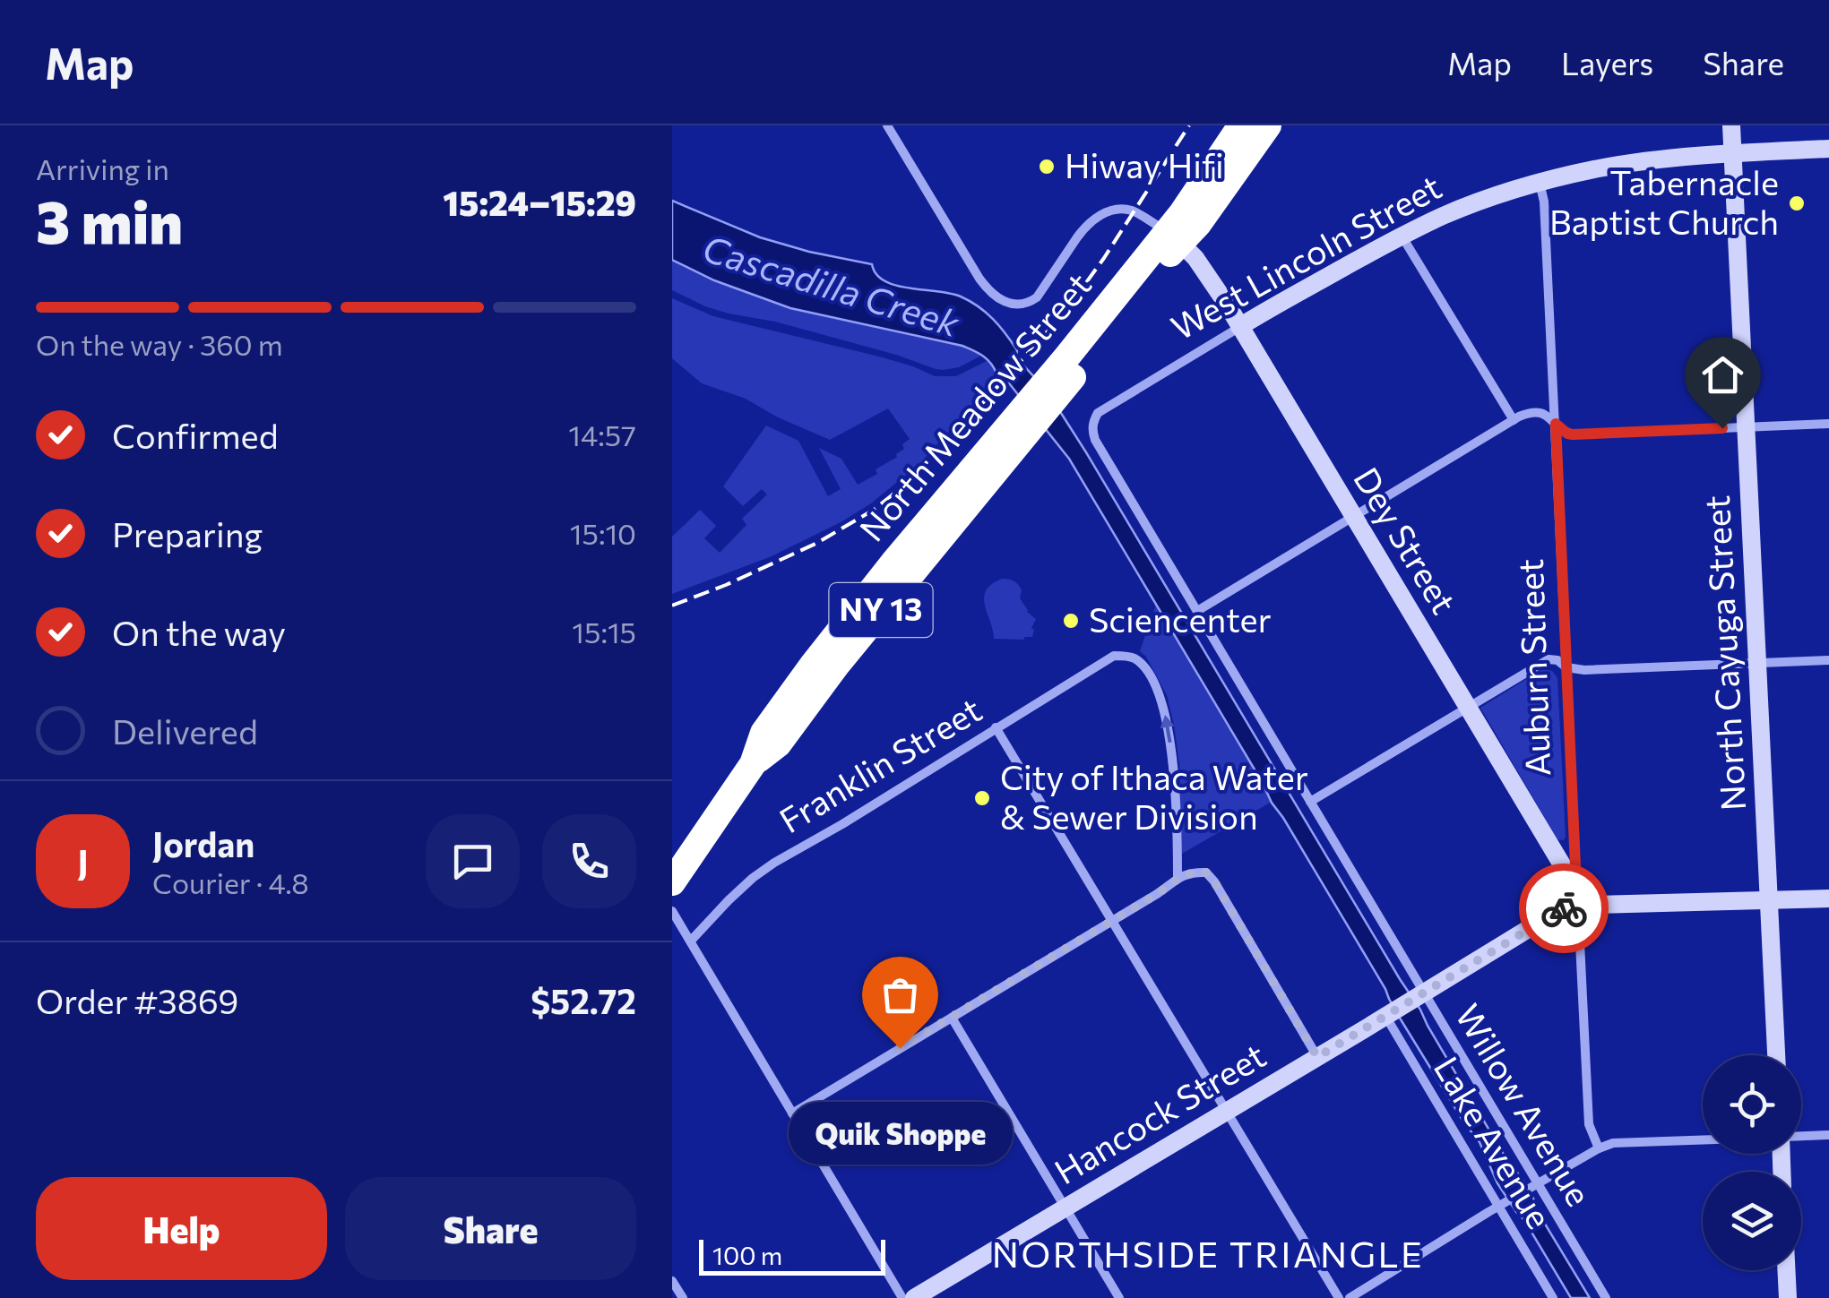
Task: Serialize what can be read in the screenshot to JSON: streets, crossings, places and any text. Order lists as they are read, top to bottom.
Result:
{
  "streets": {
    "highway": ["North Meadow Street", "NY 13"],
    "street": [
      "West Lincoln Street",
      "Dey Street",
      "North Cayuga Street",
      "Auburn Street",
      "Franklin Street",
      "Willow Avenue",
      "Hancock Street",
      "Lake Avenue"
    ]
  },
  "crossings": [
    ["West Lincoln Street", "Dey Street"],
    ["West Lincoln Street", "North Cayuga Street"],
    ["West Lincoln Street", "Auburn Street"],
    ["West Lincoln Street", "Willow Avenue"],
    ["North Meadow Street", "Dey Street"],
    ["North Meadow Street", "NY 13"],
    ["Dey Street", "NY 13"],
    ["Dey Street", "Auburn Street"],
    ["Dey Street", "Hancock Street"],
    ["Auburn Street", "Hancock Street"],
    ["Willow Avenue", "Hancock Street"],
    ["Hancock Street", "Lake Avenue"]
  ],
  "districts": ["NORTHSIDE TRIANGLE"],
  "water": ["Cascadilla Creek"],
  "places": [
    "Hiway Hifi",
    "Tabernacle Baptist Church",
    "Sciencenter",
    "City of Ithaca Water & Sewer Division",
    "Quik Shoppe"
  ],
  "scale_bar": "100 m",
  "page": {
    "header": "Map",
    "nav": ["Map", "Layers", "Share"],
    "heading": ["3 min", "Arriving in", "15:24–15:29"],
    "panel": [
      "Jordan",
      "Courier · 4.8",
      "Order #3869",
      "$52.72"
    ],
    "bar": "On the way · 360 m",
    "list": [
      ["Confirmed", "14:57"],
      ["Preparing", "15:10"],
      ["On the way", "15:15"],
      "Delivered"
    ],
    "round": "J",
    "bubble": "Quik Shoppe",
    "buttons": ["Help", "Share"],
    "scale": "100 m"
  }
}
